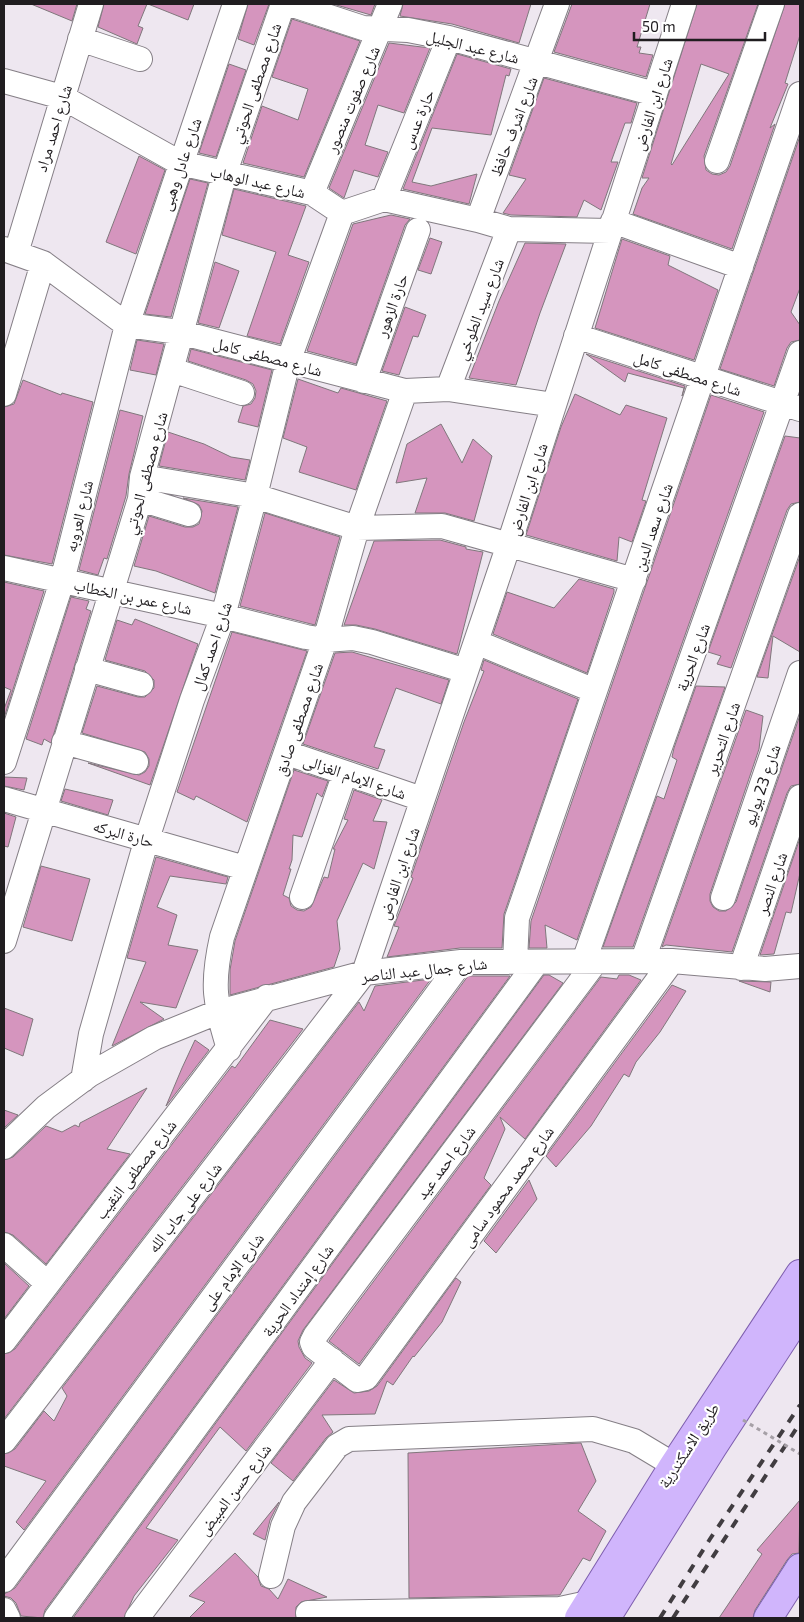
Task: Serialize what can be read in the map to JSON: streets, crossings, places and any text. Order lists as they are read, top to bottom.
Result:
{
  "streets": {
    "main road": ["طريق الاسكندرية"],
    "street": [
      "شارع عبد الجليل",
      "شارع مصطفى الحوتي",
      "شارع صفوت منصور",
      "شارع ابن الفارض",
      "حارة عدس",
      "شارع اشرف حافظ",
      "شارع احمد مراد",
      "شارع عادل وهبى",
      "شارع عبد الوهاب",
      "حارة الزهور",
      "شارع سيد الطوخي",
      "شارع مصطفى كامل",
      "شارع العروبه",
      "شارع سعد الدين",
      "شارع عمر بن الخطاب",
      "شارع احمد كمال",
      "شارع الحرية",
      "شارع مصطفى صادق",
      "شارع التحرير",
      "شارع الإمام الغزالى",
      "شارع 23 يوليو",
      "حارة البركه",
      "شارع النصر",
      "شارع جمال عبد الناصر",
      "شارع احمد عيد",
      "شارع مصطفى النقيب",
      "شارع محمد محمود سامى",
      "شارع على جاب الله",
      "شارع الإمام على",
      "شارع إمتداد الحرية",
      "شارع حسن المبيض"
    ]
  },
  "crossings": [
    ["شارع عبد الجليل", "شارع صفوت منصور"],
    ["شارع عبد الجليل", "شارع ابن الفارض"],
    ["شارع عبد الجليل", "حارة عدس"],
    ["شارع عبد الجليل", "شارع اشرف حافظ"],
    ["شارع مصطفى الحوتي", "شارع عبد الوهاب"],
    ["شارع مصطفى الحوتي", "شارع مصطفى كامل"],
    ["شارع مصطفى الحوتي", "شارع عمر بن الخطاب"],
    ["شارع مصطفى الحوتي", "حارة البركه"],
    ["شارع صفوت منصور", "شارع عبد الوهاب"],
    ["شارع ابن الفارض", "شارع مصطفى كامل"],
    ["شارع ابن الفارض", "شارع عمر بن الخطاب"],
    ["شارع ابن الفارض", "شارع الإمام الغزالى"],
    ["شارع ابن الفارض", "شارع جمال عبد الناصر"],
    ["شارع ابن الفارض", "شارع على جاب الله"],
    ["شارع احمد مراد", "شارع عبد الوهاب"],
    ["شارع احمد مراد", "شارع مصطفى كامل"],
    ["شارع عادل وهبى", "شارع عبد الوهاب"],
    ["شارع عادل وهبى", "شارع مصطفى كامل"],
    ["شارع عادل وهبى", "شارع العروبه"],
    ["شارع عبد الوهاب", "شارع احمد كمال"],
    ["حارة الزهور", "شارع مصطفى كامل"],
    ["شارع سيد الطوخي", "شارع مصطفى كامل"],
    ["شارع مصطفى كامل", "شارع العروبه"],
    ["شارع مصطفى كامل", "شارع سعد الدين"],
    ["شارع مصطفى كامل", "شارع احمد كمال"],
    ["شارع مصطفى كامل", "شارع الحرية"],
    ["شارع مصطفى كامل", "شارع مصطفى صادق"],
    ["شارع العروبه", "شارع عمر بن الخطاب"],
    ["شارع سعد الدين", "شارع جمال عبد الناصر"],
    ["شارع سعد الدين", "شارع إمتداد الحرية"],
    ["شارع عمر بن الخطاب", "شارع احمد كمال"],
    ["شارع عمر بن الخطاب", "شارع مصطفى صادق"],
    ["شارع احمد كمال", "حارة البركه"],
    ["شارع احمد كمال", "شارع جمال عبد الناصر"],
    ["شارع الحرية", "شارع جمال عبد الناصر"],
    ["شارع الحرية", "شارع احمد عيد"],
    ["شارع مصطفى صادق", "شارع الإمام الغزالى"],
    ["شارع مصطفى صادق", "حارة البركه"],
    ["شارع مصطفى صادق", "شارع جمال عبد الناصر"],
    ["شارع مصطفى صادق", "شارع مصطفى النقيب"],
    ["شارع التحرير", "شارع جمال عبد الناصر"],
    ["شارع النصر", "شارع جمال عبد الناصر"],
    ["شارع جمال عبد الناصر", "شارع احمد عيد"],
    ["شارع جمال عبد الناصر", "شارع مصطفى النقيب"],
    ["شارع جمال عبد الناصر", "شارع محمد محمود سامى"],
    ["شارع جمال عبد الناصر", "شارع على جاب الله"],
    ["شارع جمال عبد الناصر", "شارع الإمام على"],
    ["شارع جمال عبد الناصر", "شارع إمتداد الحرية"],
    ["شارع احمد عيد", "شارع محمد محمود سامى"],
    ["شارع احمد عيد", "شارع حسن المبيض"],
    ["شارع محمد محمود سامى", "شارع حسن المبيض"]
  ],
  "scale_bar": "50 m"
}
